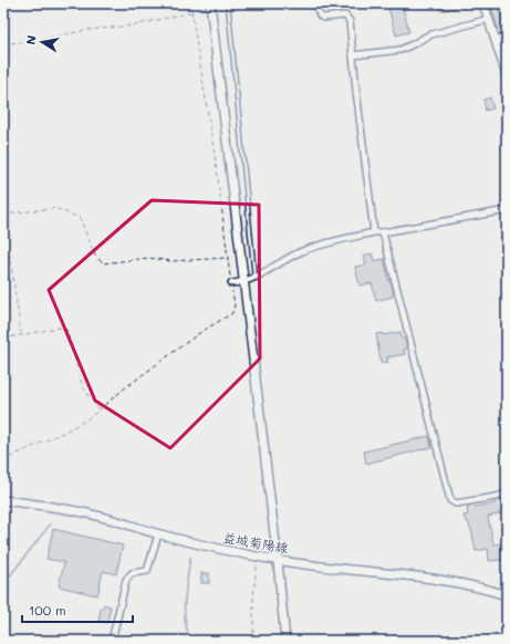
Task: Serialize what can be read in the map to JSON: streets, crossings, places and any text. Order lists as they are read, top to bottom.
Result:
{
  "streets": {
    "street": ["益城菊陽線"]
  },
  "scale_bar": "100 m",
  "north": "left"
}
